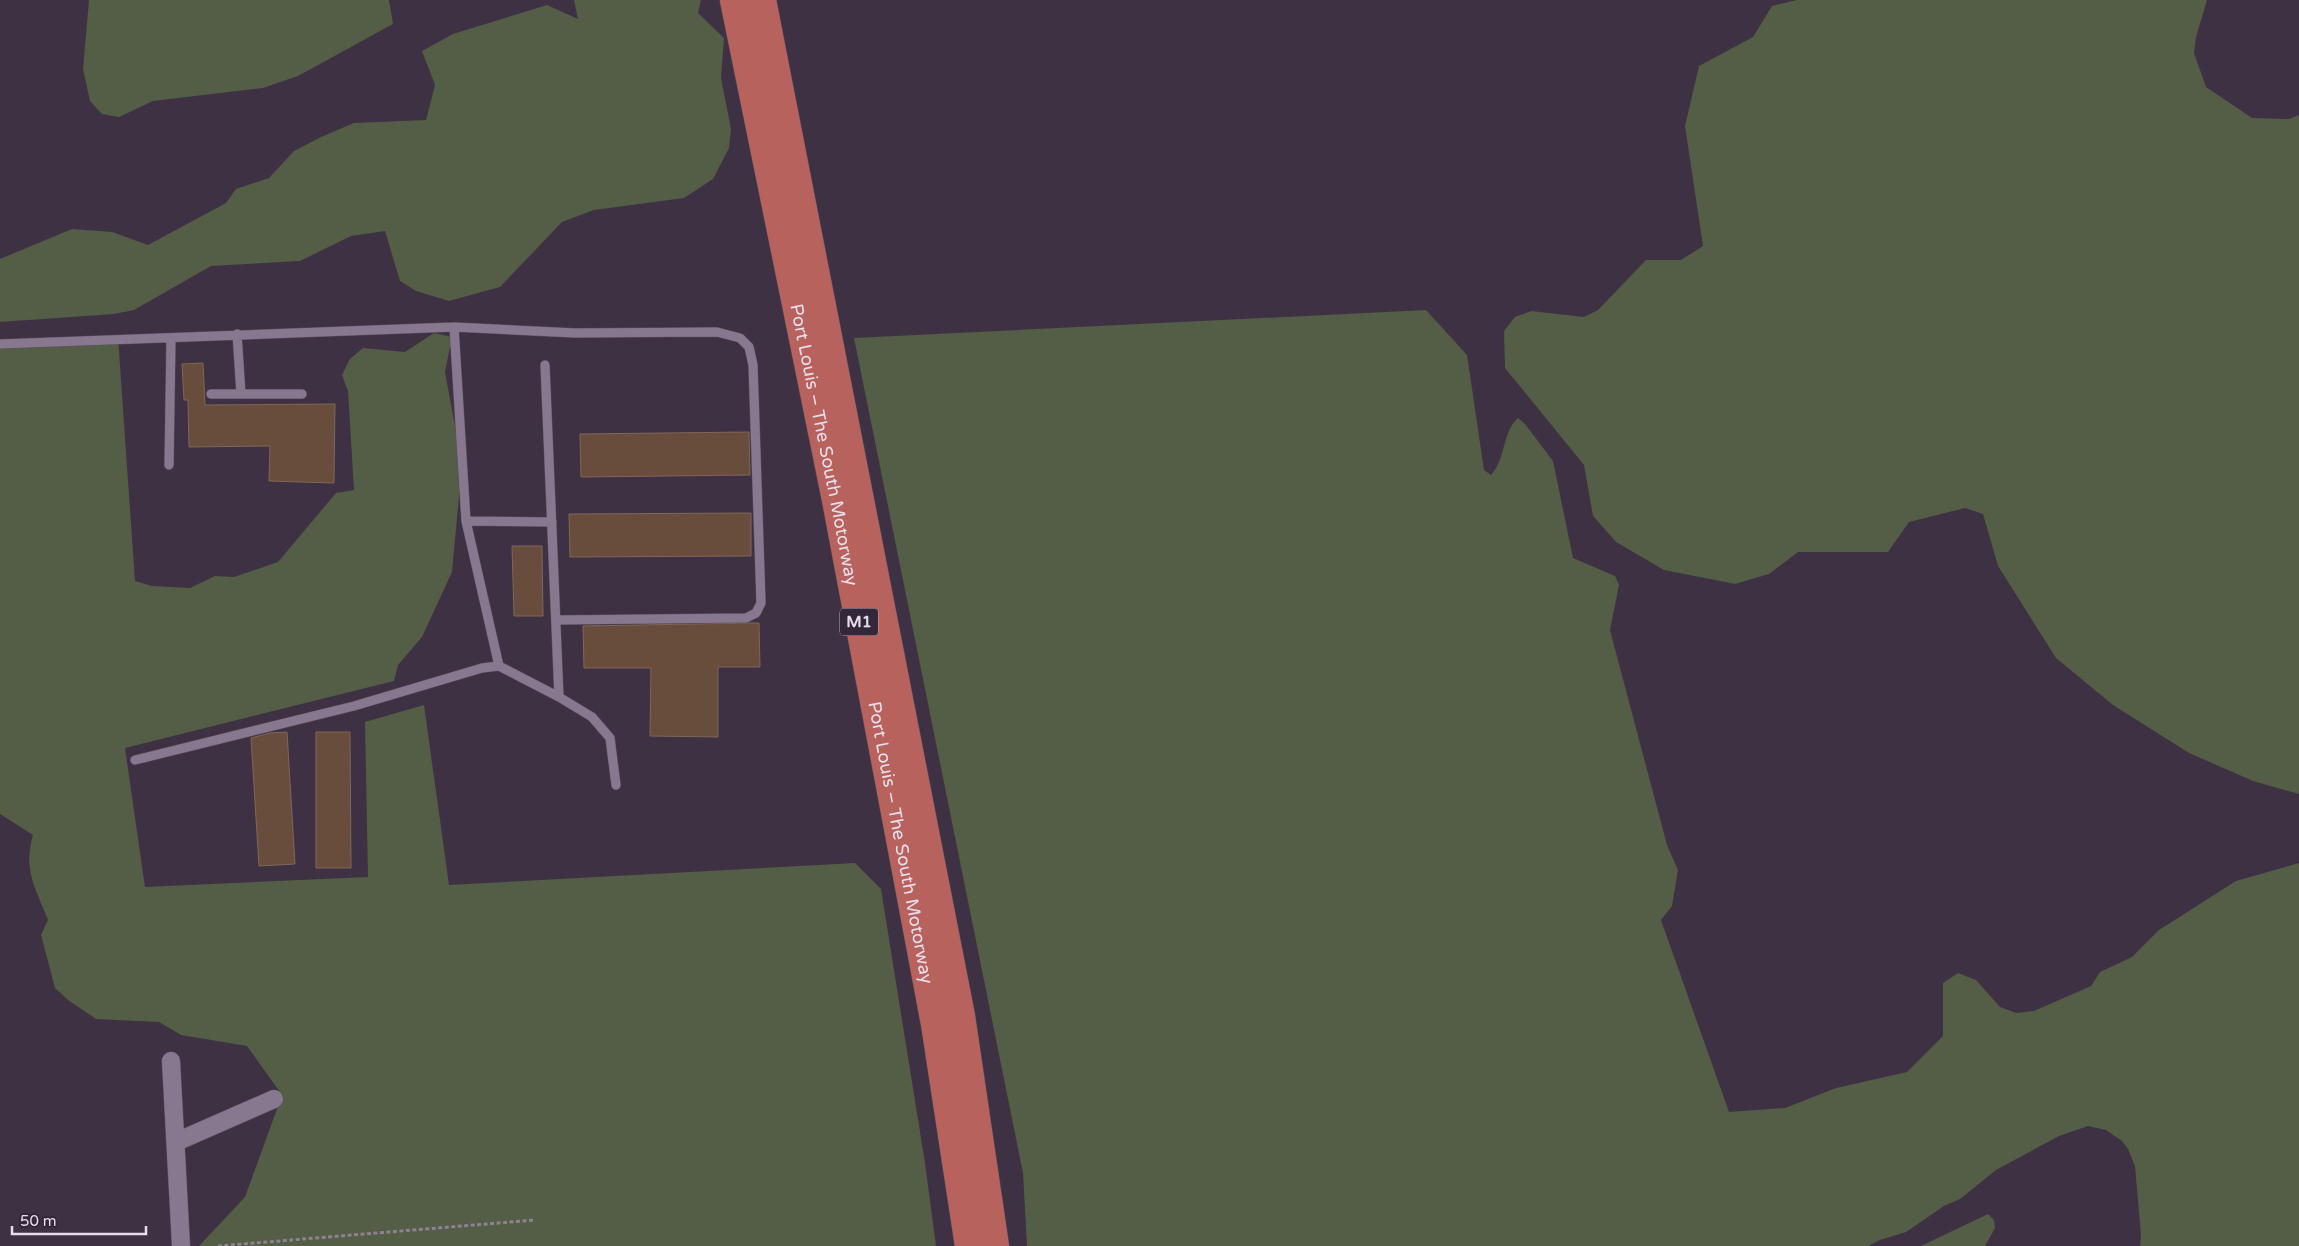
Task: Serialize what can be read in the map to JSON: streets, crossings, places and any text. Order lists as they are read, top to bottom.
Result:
{
  "streets": {
    "highway": ["Port Louis – The South Motorway", "M1"]
  },
  "scale_bar": "50 m"
}
